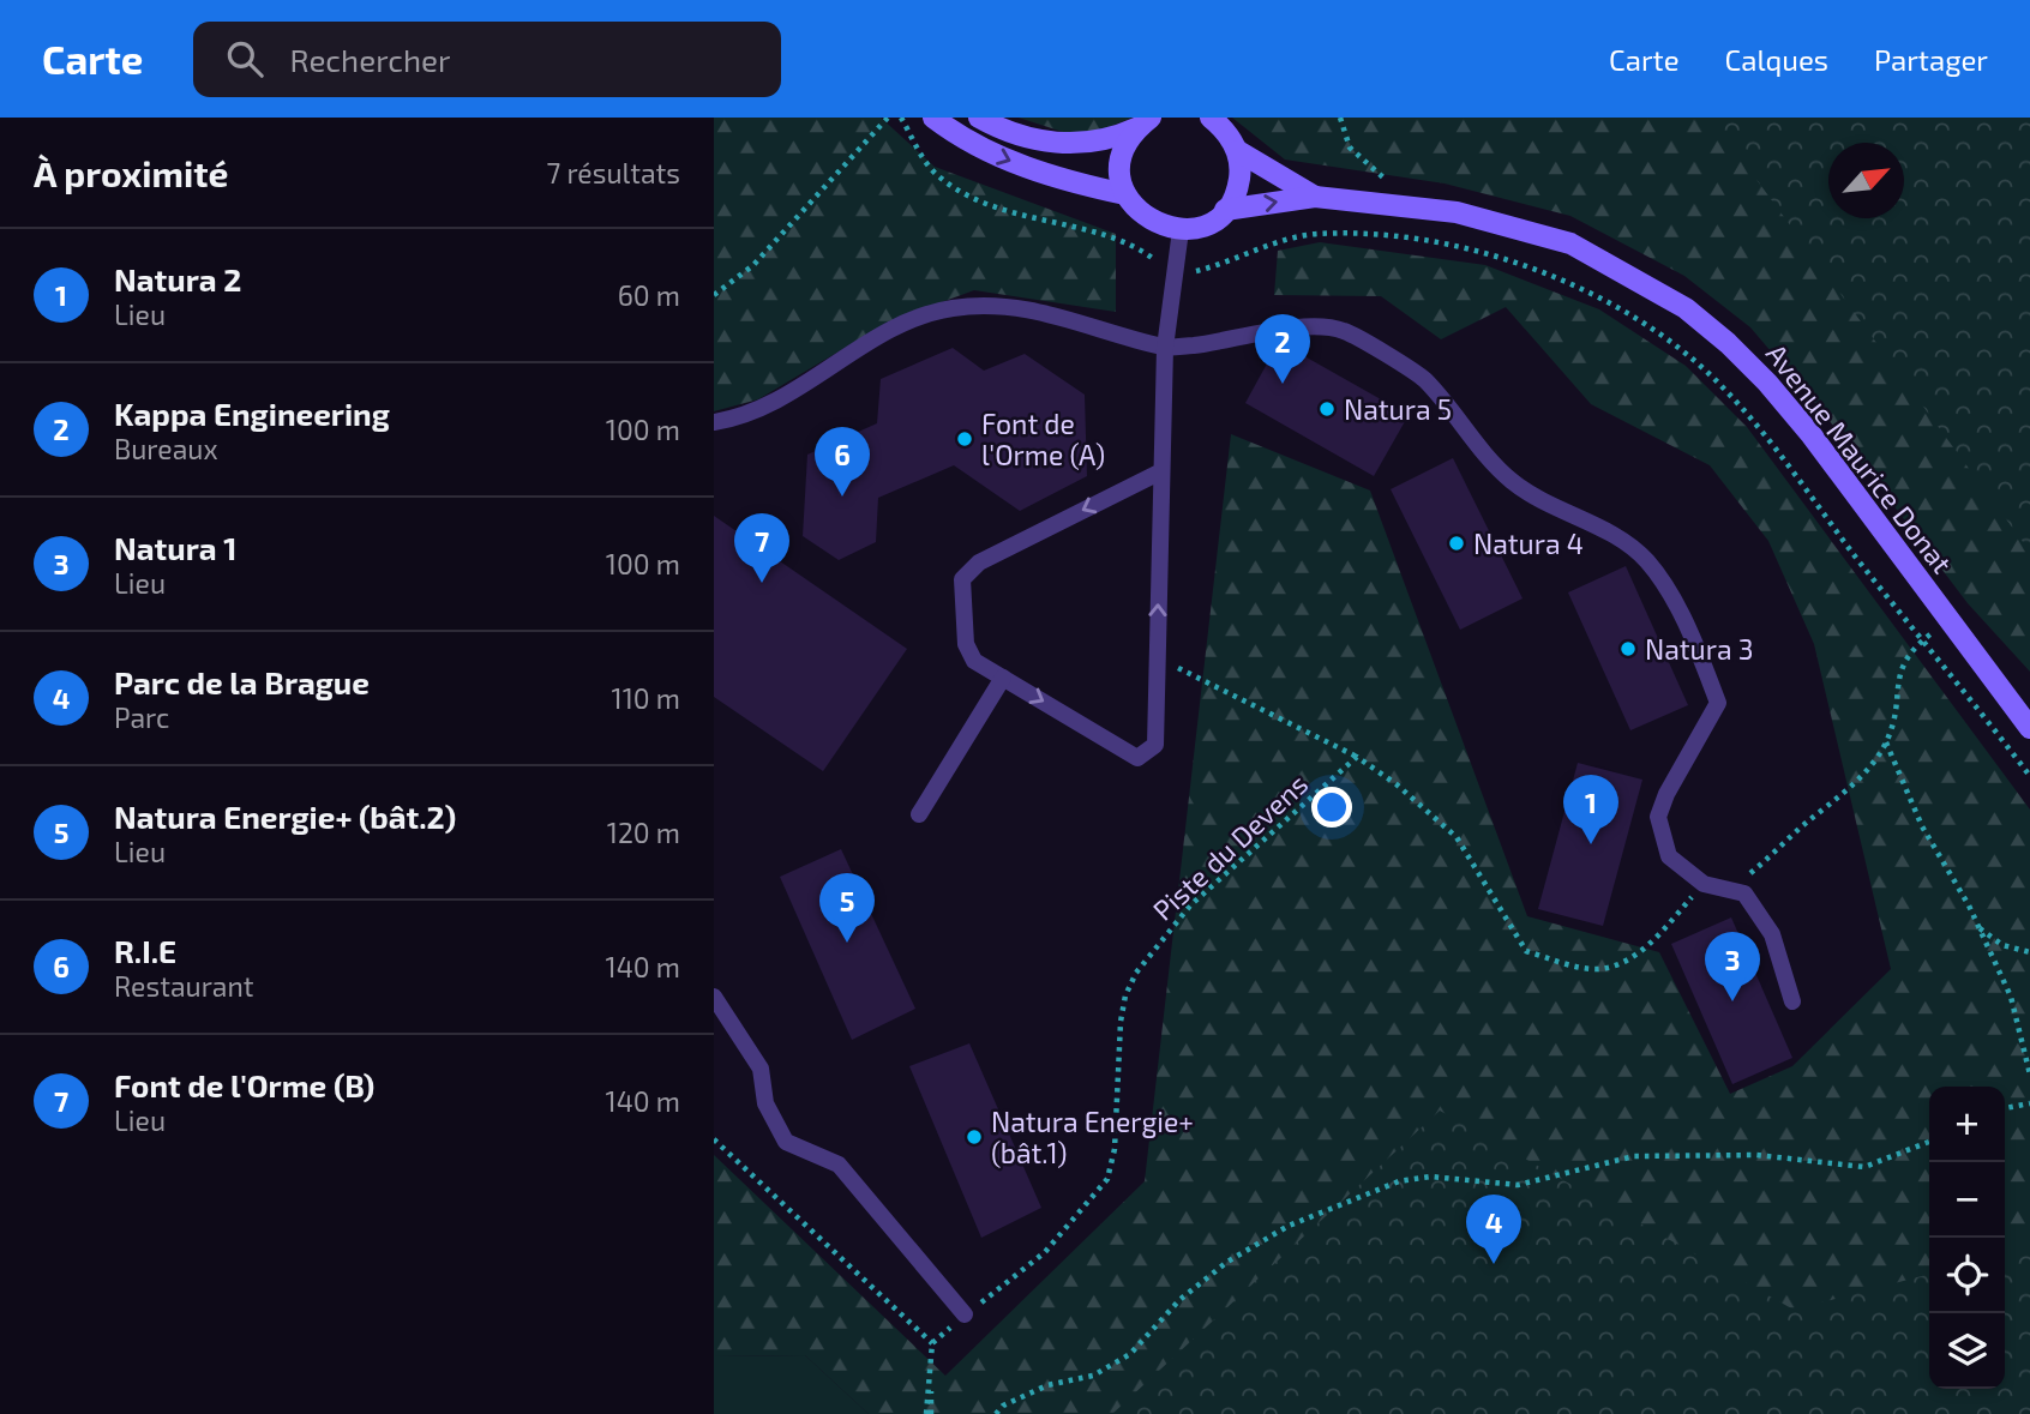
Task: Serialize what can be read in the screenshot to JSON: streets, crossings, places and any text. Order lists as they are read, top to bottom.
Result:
{
  "streets": {
    "main road": ["Avenue Maurice Donat"],
    "path": ["Piste du Devens"]
  },
  "places": [
    "Natura 5",
    "Font de l'Orme (A)",
    "Natura 4",
    "Natura 3",
    "Natura Energie+ (bât.1)"
  ],
  "north": "top right",
  "page": {
    "header": "Carte",
    "search": "Rechercher",
    "nav": ["Carte", "Calques", "Partager"],
    "heading": ["À proximité", "7 résultats"],
    "list": [
      {
        "mark": "1",
        "name": "Natura 2",
        "note": "Lieu",
        "value": "60 m"
      },
      {
        "mark": "2",
        "name": "Kappa Engineering",
        "note": "Bureaux",
        "value": "100 m"
      },
      {
        "mark": "3",
        "name": "Natura 1",
        "note": "Lieu",
        "value": "100 m"
      },
      {
        "mark": "4",
        "name": "Parc de la Brague",
        "note": "Parc",
        "value": "110 m"
      },
      {
        "mark": "5",
        "name": "Natura Energie+ (bât.2)",
        "note": "Lieu",
        "value": "120 m"
      },
      {
        "mark": "6",
        "name": "R.I.E",
        "note": "Restaurant",
        "value": "140 m"
      },
      {
        "mark": "7",
        "name": "Font de l'Orme (B)",
        "note": "Lieu",
        "value": "140 m"
      }
    ],
    "pins": [
      "2",
      "6",
      "7",
      "1",
      "5",
      "3",
      "4"
    ],
    "map_buttons": ["+", "−"]
  }
}
